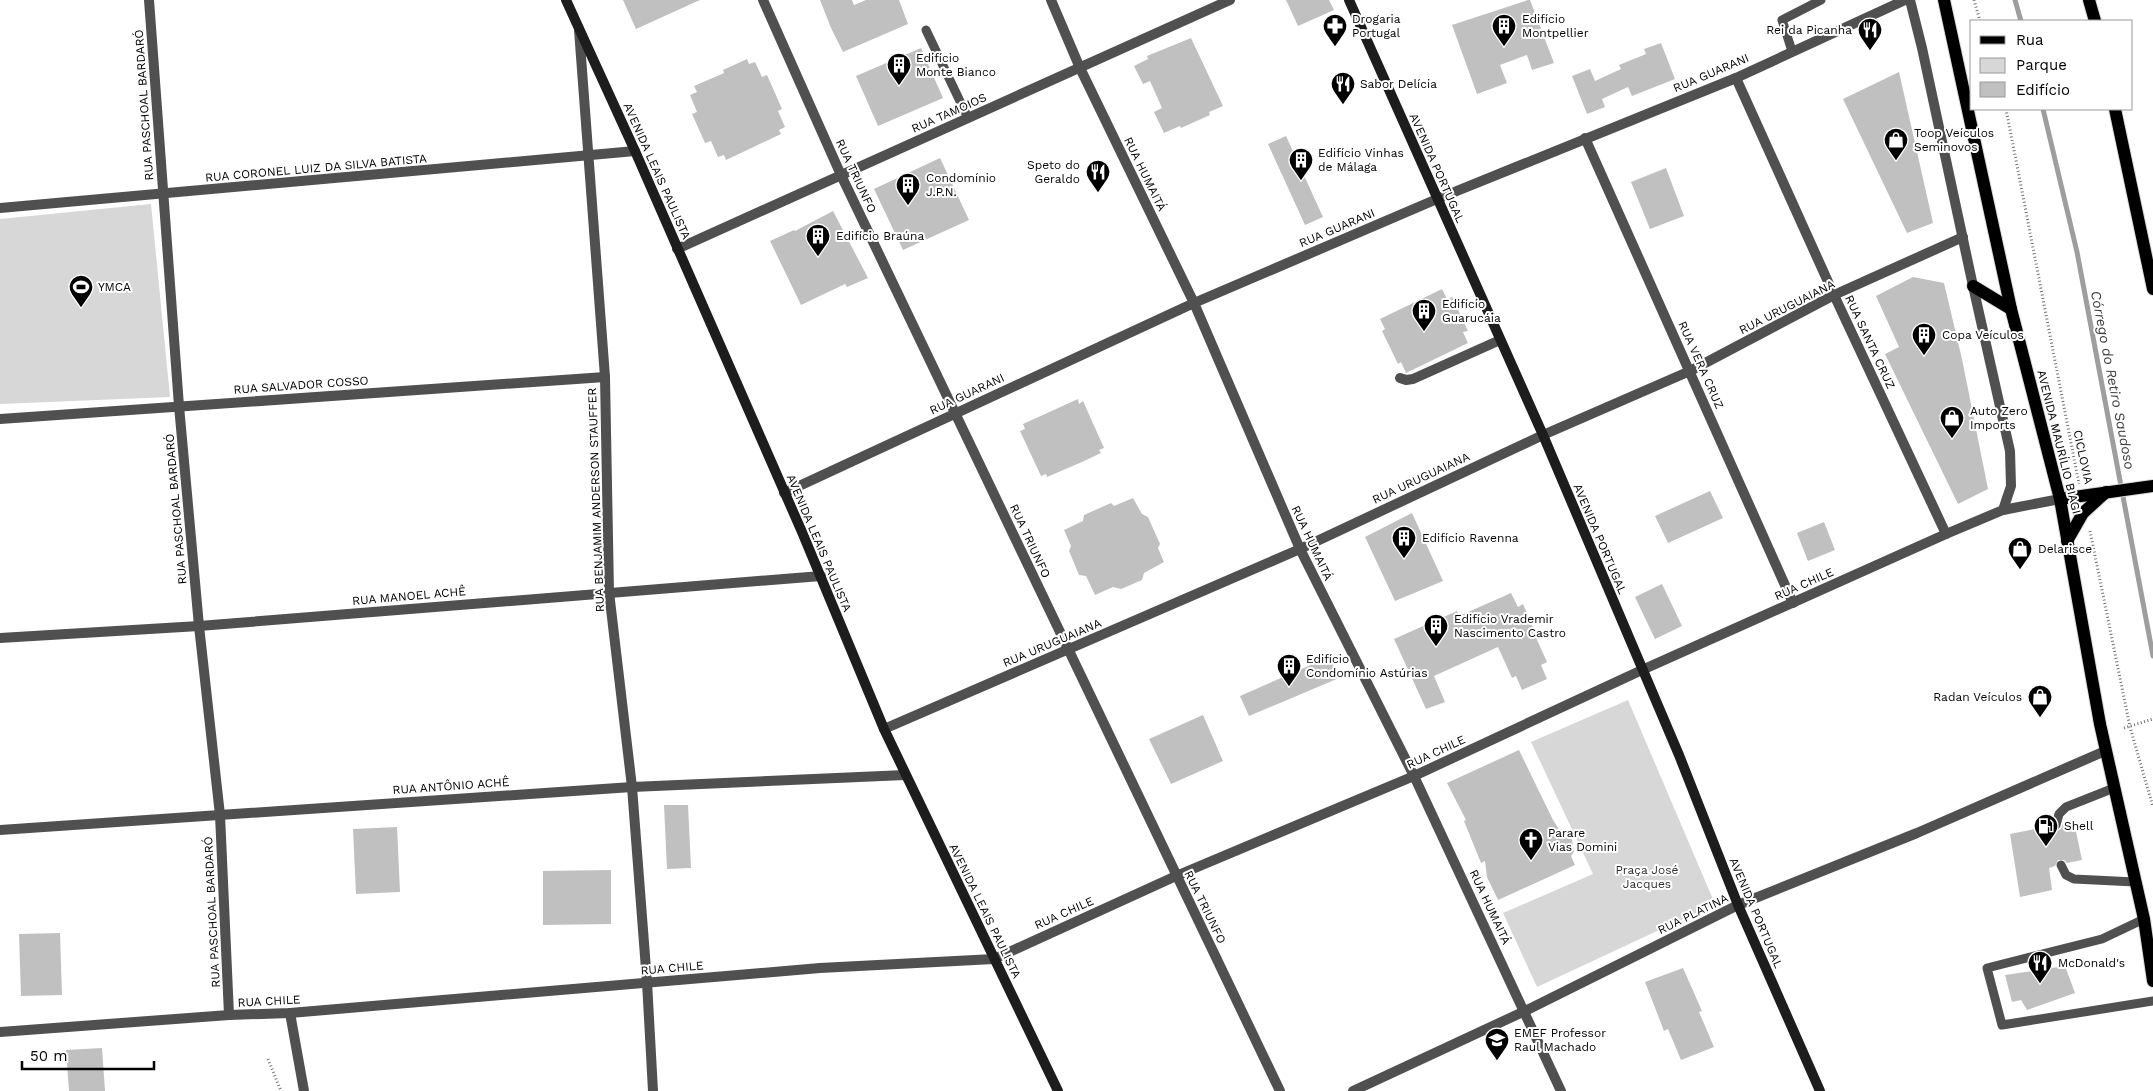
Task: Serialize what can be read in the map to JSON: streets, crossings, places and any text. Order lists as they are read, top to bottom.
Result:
{
  "streets": {
    "main road": ["AVENIDA MAURÍLIO BIAGI"],
    "street": [
      "RUA GUARANI",
      "RUA PASCHOAL BARDARÓ",
      "RUA TAMOIOS",
      "RUA CORONEL LUIZ DA SILVA BATISTA",
      "AVENIDA PORTUGAL",
      "AVENIDA LEAIS PAULISTA",
      "RUA HUMAITÁ",
      "RUA TRIUNFO",
      "RUA URUGUAIANA",
      "RUA SANTA CRUZ",
      "RUA VERA CRUZ",
      "RUA SALVADOR COSSO",
      "RUA BENJAMIM ANDERSON STAUFFER",
      "RUA CHILE",
      "RUA MANOEL ACHÊ",
      "RUA ANTÔNIO ACHÊ",
      "RUA PLATINA"
    ],
    "path": ["CICLOVIA"]
  },
  "crossings": [
    ["RUA GUARANI", "AVENIDA PORTUGAL"],
    ["RUA GUARANI", "AVENIDA LEAIS PAULISTA"],
    ["RUA GUARANI", "RUA HUMAITÁ"],
    ["RUA GUARANI", "RUA TRIUNFO"],
    ["RUA GUARANI", "RUA SANTA CRUZ"],
    ["RUA GUARANI", "RUA VERA CRUZ"],
    ["RUA PASCHOAL BARDARÓ", "RUA CORONEL LUIZ DA SILVA BATISTA"],
    ["RUA PASCHOAL BARDARÓ", "RUA SALVADOR COSSO"],
    ["RUA PASCHOAL BARDARÓ", "RUA CHILE"],
    ["RUA PASCHOAL BARDARÓ", "RUA MANOEL ACHÊ"],
    ["RUA PASCHOAL BARDARÓ", "RUA ANTÔNIO ACHÊ"],
    ["RUA TAMOIOS", "AVENIDA LEAIS PAULISTA"],
    ["RUA TAMOIOS", "RUA HUMAITÁ"],
    ["RUA TAMOIOS", "RUA TRIUNFO"],
    ["RUA CORONEL LUIZ DA SILVA BATISTA", "AVENIDA LEAIS PAULISTA"],
    ["RUA CORONEL LUIZ DA SILVA BATISTA", "RUA BENJAMIM ANDERSON STAUFFER"],
    ["AVENIDA PORTUGAL", "RUA URUGUAIANA"],
    ["AVENIDA PORTUGAL", "RUA CHILE"],
    ["AVENIDA PORTUGAL", "RUA PLATINA"],
    ["AVENIDA LEAIS PAULISTA", "RUA URUGUAIANA"],
    ["AVENIDA LEAIS PAULISTA", "RUA BENJAMIM ANDERSON STAUFFER"],
    ["AVENIDA LEAIS PAULISTA", "RUA CHILE"],
    ["AVENIDA LEAIS PAULISTA", "RUA MANOEL ACHÊ"],
    ["AVENIDA LEAIS PAULISTA", "RUA ANTÔNIO ACHÊ"],
    ["RUA HUMAITÁ", "RUA URUGUAIANA"],
    ["RUA HUMAITÁ", "RUA CHILE"],
    ["RUA HUMAITÁ", "RUA PLATINA"],
    ["RUA TRIUNFO", "RUA URUGUAIANA"],
    ["RUA TRIUNFO", "RUA CHILE"],
    ["RUA URUGUAIANA", "RUA SANTA CRUZ"],
    ["RUA URUGUAIANA", "RUA VERA CRUZ"],
    ["RUA SANTA CRUZ", "RUA CHILE"],
    ["RUA VERA CRUZ", "RUA CHILE"],
    ["RUA SALVADOR COSSO", "RUA BENJAMIM ANDERSON STAUFFER"],
    ["AVENIDA MAURÍLIO BIAGI", "RUA CHILE"],
    ["AVENIDA MAURÍLIO BIAGI", "RUA PLATINA"],
    ["RUA BENJAMIM ANDERSON STAUFFER", "RUA CHILE"],
    ["RUA BENJAMIM ANDERSON STAUFFER", "RUA MANOEL ACHÊ"],
    ["RUA BENJAMIM ANDERSON STAUFFER", "RUA ANTÔNIO ACHÊ"]
  ],
  "water": ["Córrego do Retiro Saudoso"],
  "parks": ["Praça José Jacques"],
  "places": {
    "pharmacy": ["Drogaria Portugal"],
    "building": [
      "Edifício Montpellier",
      "Edifício Monte Bianco",
      "Edifício Vinhas de Málaga",
      "Condomínio J.P.N.",
      "Edifício Braúna",
      "Edifício Guarucáia",
      "Copa Veículos",
      "Edifício Ravenna",
      "Edifício Vrademir Nascimento Castro",
      "Edifício Condomínio Astúrias"
    ],
    "restaurant": [
      "Rei da Picanha",
      "Sabor Delícia",
      "Speto do Geraldo",
      "McDonald's"
    ],
    "shop": [
      "Toop Veículos Seminovos",
      "Auto Zero Imports",
      "Delarisce",
      "Radan Veículos"
    ],
    "sports": ["YMCA"],
    "fuel station": ["Shell"],
    "church": ["Parare Vias Domini"],
    "school or university": ["EMEF Professor Raul Machado"]
  },
  "legend": ["Rua", "Parque", "Edifício"],
  "scale_bar": "50 m"
}
